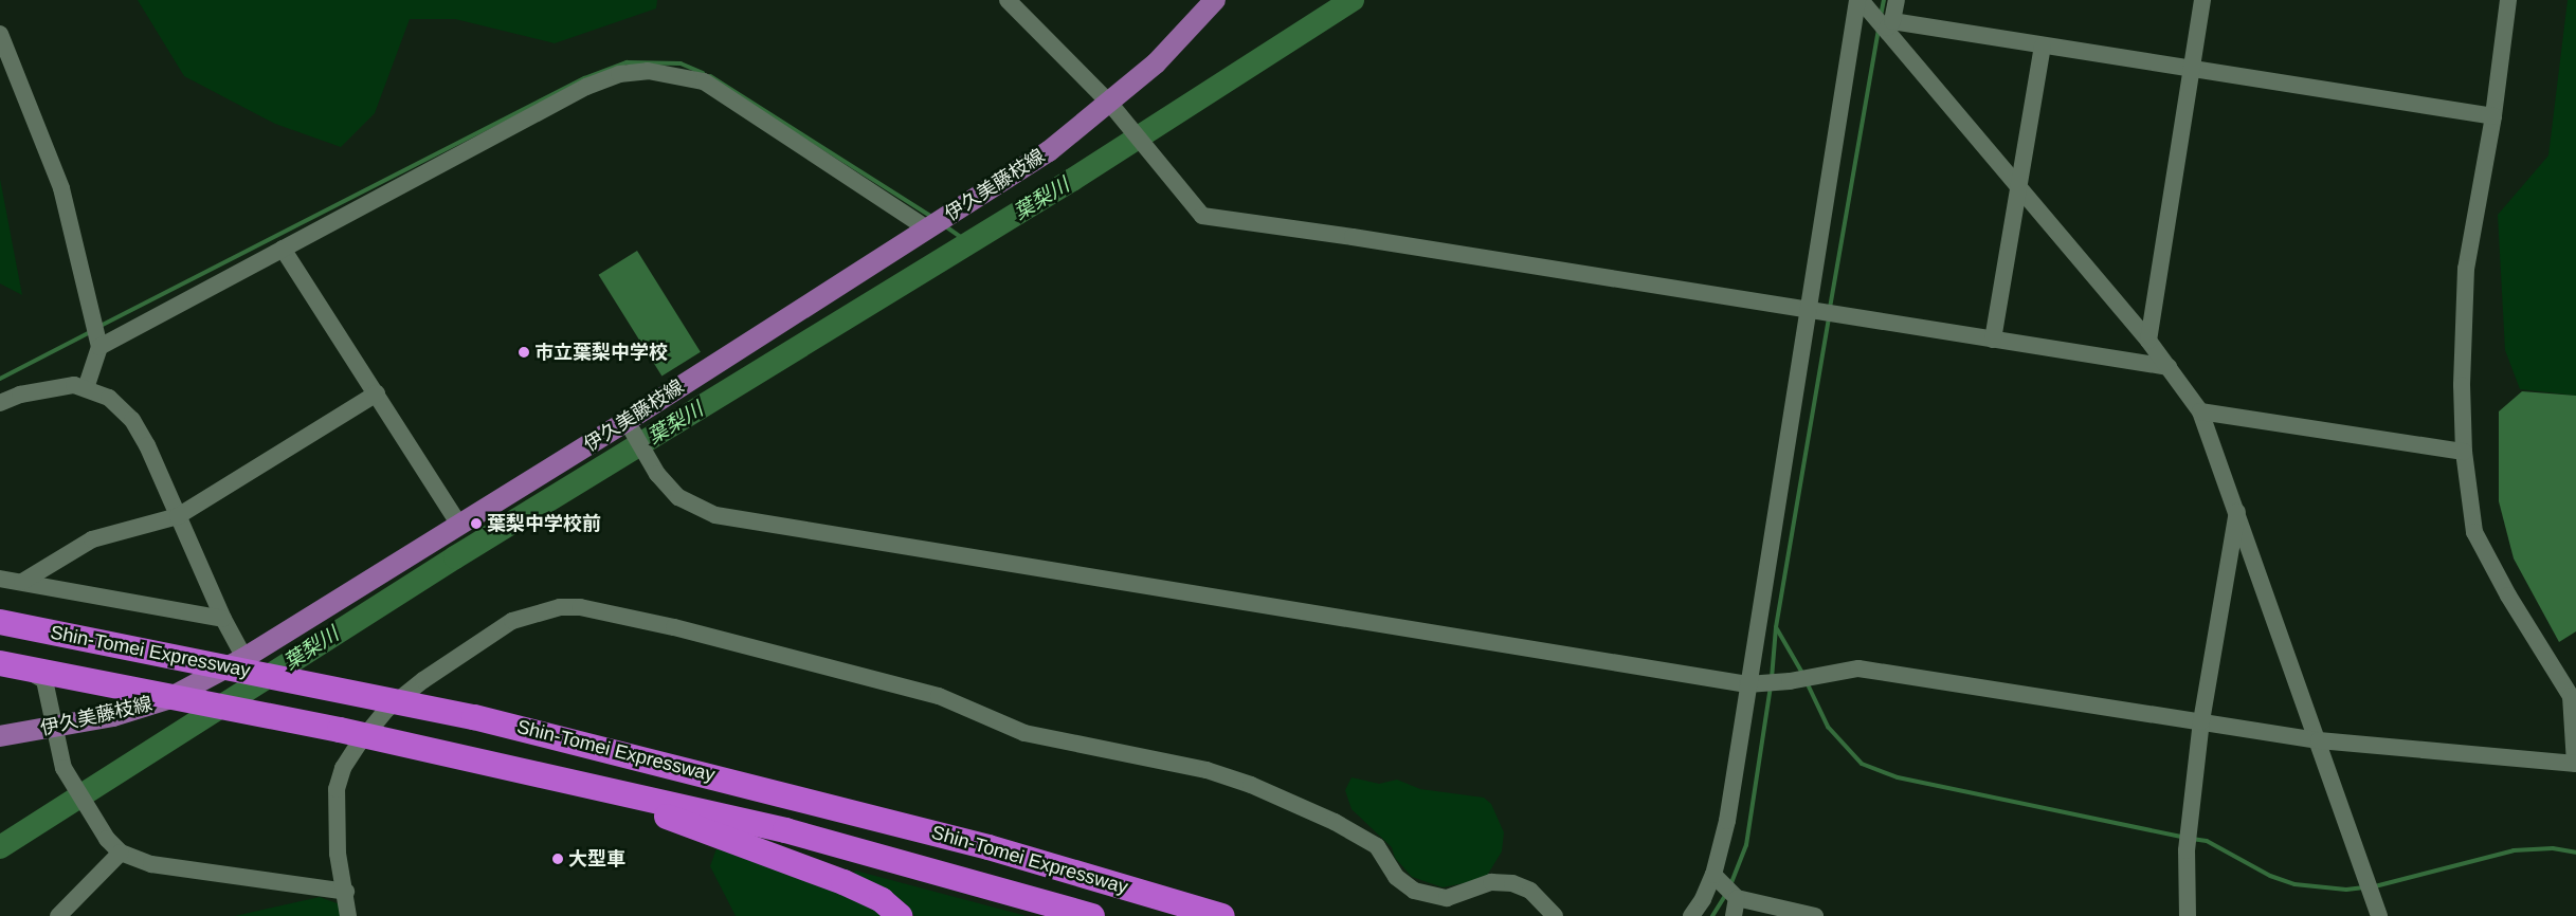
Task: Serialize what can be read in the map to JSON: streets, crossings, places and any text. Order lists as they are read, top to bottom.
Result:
{
  "streets": {
    "highway": ["Shin-Tomei Expressway"],
    "main road": ["伊久美藤枝線"]
  },
  "water": ["葉梨川"],
  "places": ["市立葉梨中学校", "葉梨中学校前", "大型車"]
}
